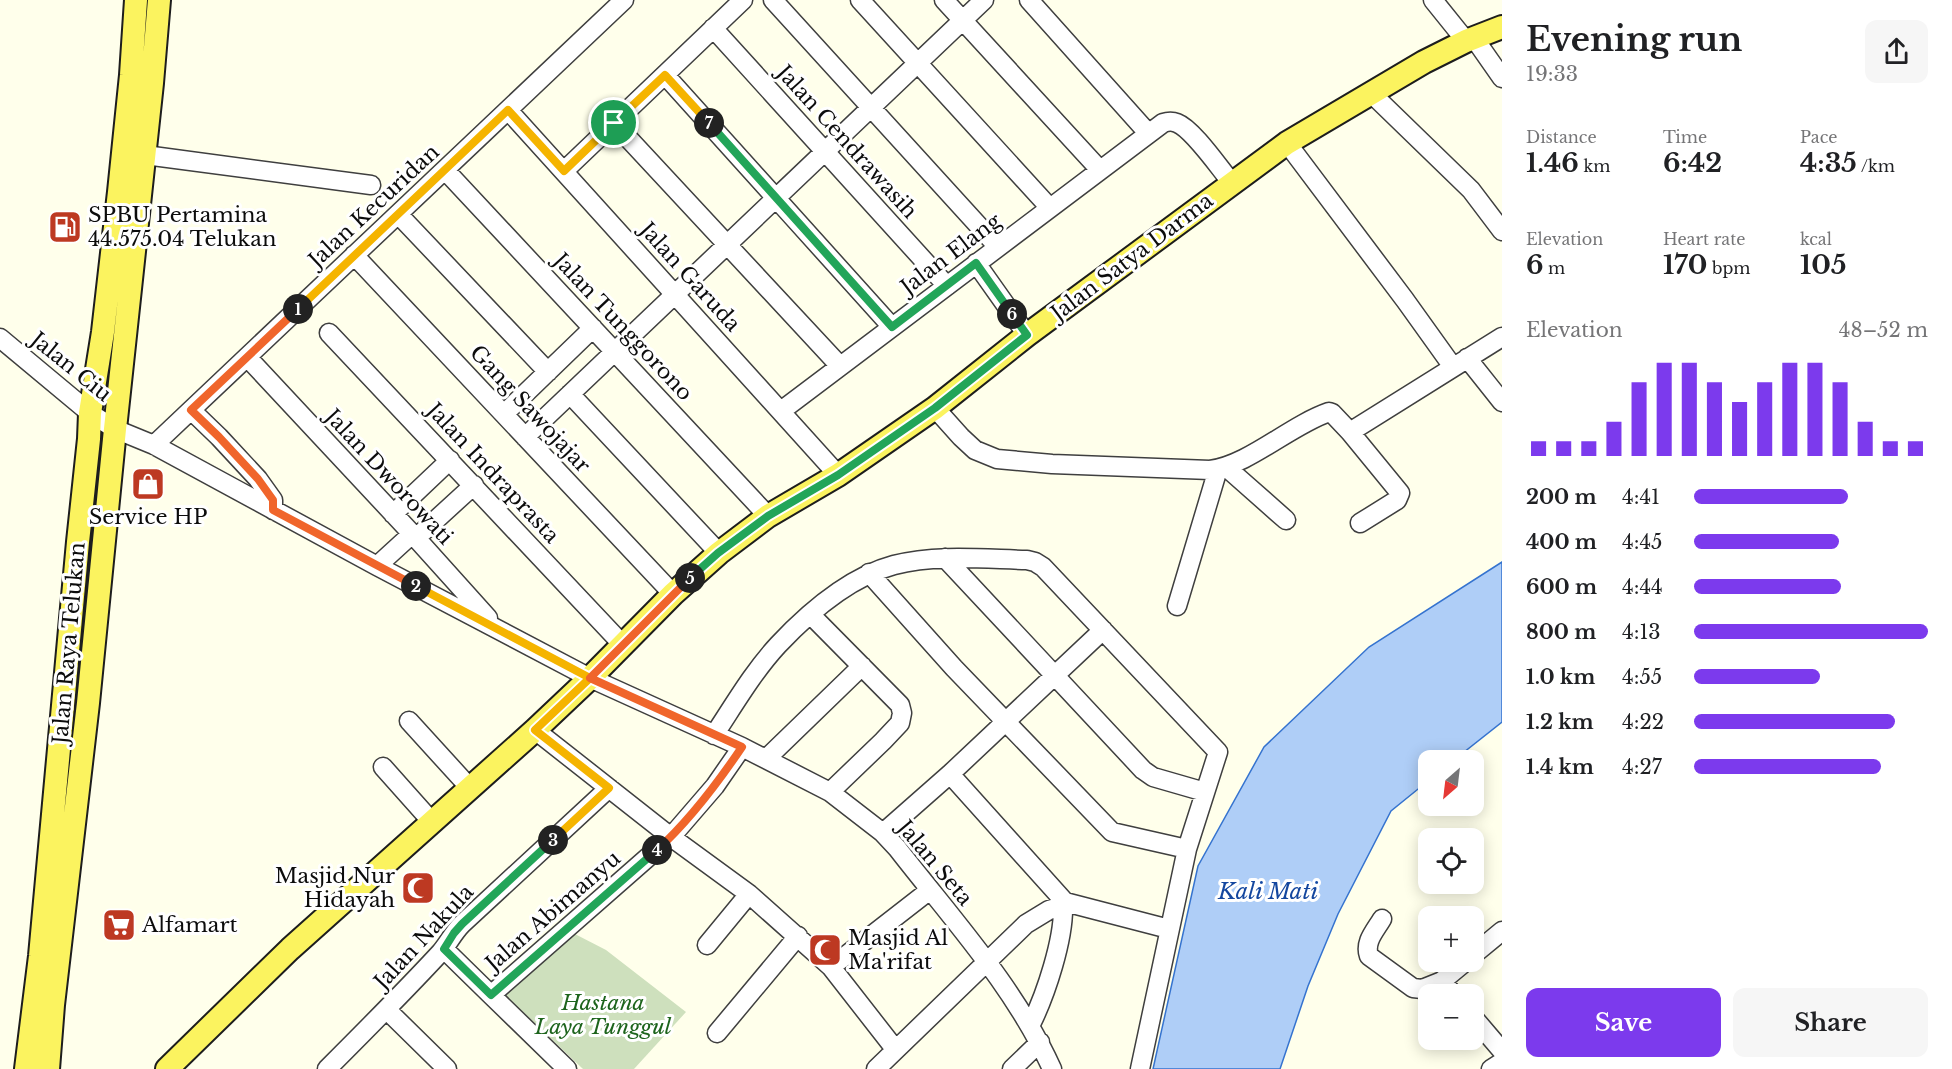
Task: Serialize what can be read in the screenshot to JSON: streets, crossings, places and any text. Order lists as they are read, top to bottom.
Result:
{
  "streets": {
    "main road": ["Jalan Satya Darma", "Jalan Raya Telukan"],
    "street": [
      "Jalan Cendrawasih",
      "Jalan Kecuridan",
      "Jalan Elang",
      "Jalan Garuda",
      "Jalan Tunggorono",
      "Jalan Ciu",
      "Gang Sawojajar",
      "Jalan Indraprasta",
      "Jalan Dworowati",
      "Jalan Seta",
      "Jalan Abimanyu",
      "Jalan Nakula"
    ]
  },
  "crossings": [
    ["Jalan Cendrawasih", "Jalan Elang"],
    ["Jalan Kecuridan", "Jalan Garuda"],
    ["Jalan Kecuridan", "Jalan Tunggorono"],
    ["Jalan Kecuridan", "Jalan Ciu"],
    ["Jalan Kecuridan", "Gang Sawojajar"],
    ["Jalan Kecuridan", "Jalan Dworowati"],
    ["Jalan Elang", "Jalan Satya Darma"],
    ["Jalan Elang", "Jalan Garuda"],
    ["Jalan Satya Darma", "Jalan Garuda"],
    ["Jalan Satya Darma", "Jalan Tunggorono"],
    ["Jalan Satya Darma", "Gang Sawojajar"],
    ["Jalan Satya Darma", "Jalan Indraprasta"],
    ["Jalan Satya Darma", "Jalan Seta"],
    ["Jalan Ciu", "Jalan Raya Telukan"],
    ["Jalan Ciu", "Jalan Seta"],
    ["Jalan Dworowati", "Jalan Seta"],
    ["Jalan Seta", "Jalan Abimanyu"]
  ],
  "water": ["Kali Mati"],
  "parks": ["Hastana Laya Tunggul"],
  "places": {
    "fuel station": ["SPBU Pertamina 44.575.04 Telukan"],
    "shop": ["Service HP"],
    "mosque": ["Masjid Nur Hidayah", "Masjid Al Ma'rifat"],
    "supermarket": ["Alfamart"]
  },
  "north": "bottom left",
  "page": {
    "heading": ["Evening run", "19:33"],
    "stats": [
      ["Distance", "1.46 km"],
      ["Time", "6:42"],
      ["Pace", "4:35 /km"],
      ["Elevation", "6 m"],
      ["Heart rate", "170 bpm"],
      ["kcal", "105"]
    ],
    "pins": [
      "7",
      "1",
      "6",
      "5",
      "2",
      "3",
      "4"
    ],
    "chart": ["Elevation", "48–52 m"],
    "list": [
      {
        "name": "200 m",
        "note": "4:41"
      },
      {
        "name": "400 m",
        "note": "4:45"
      },
      {
        "name": "600 m",
        "note": "4:44"
      },
      {
        "name": "800 m",
        "note": "4:13"
      },
      {
        "name": "1.0 km",
        "note": "4:55"
      },
      {
        "name": "1.2 km",
        "note": "4:22"
      },
      {
        "name": "1.4 km",
        "note": "4:27"
      }
    ],
    "map_buttons": ["+", "−"],
    "buttons": ["Save", "Share"]
  }
}
